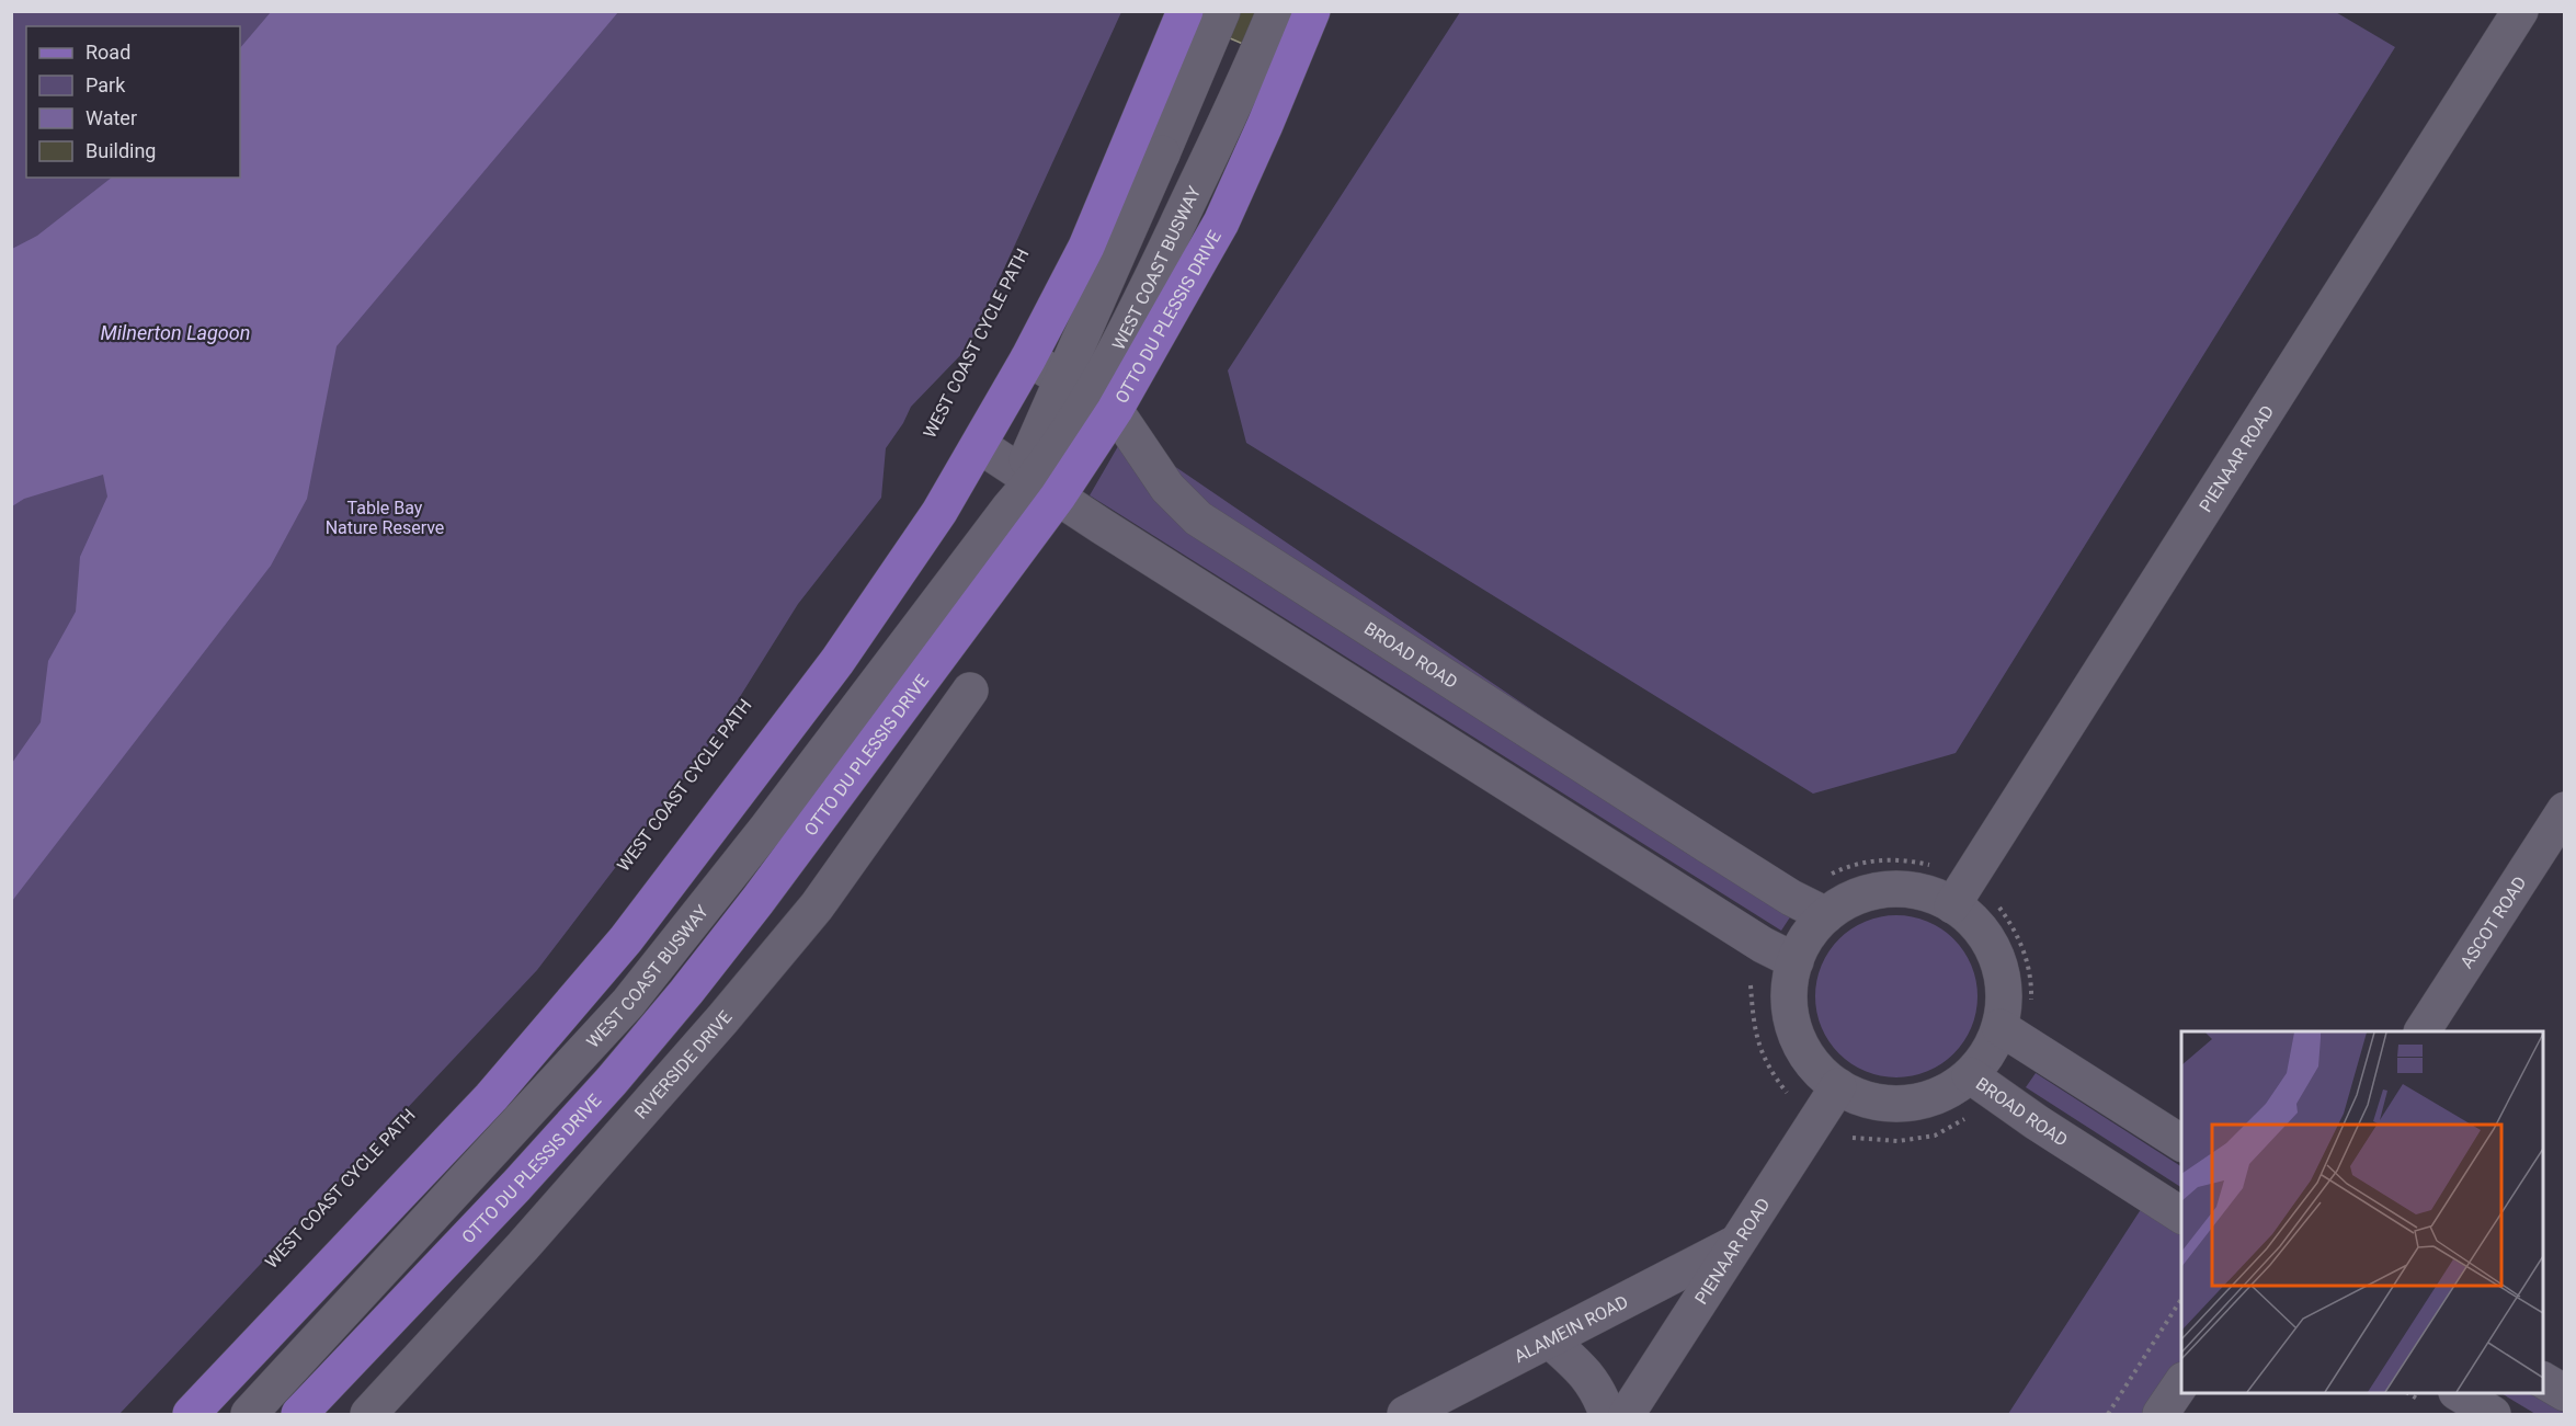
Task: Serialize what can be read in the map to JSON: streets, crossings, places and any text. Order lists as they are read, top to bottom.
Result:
{
  "streets": {
    "main road": ["OTTO DU PLESSIS DRIVE"],
    "street": [
      "WEST COAST BUSWAY",
      "PIENAAR ROAD",
      "BROAD ROAD",
      "ASCOT ROAD",
      "RIVERSIDE DRIVE",
      "ALAMEIN ROAD"
    ]
  },
  "crossings": [
    ["WEST COAST BUSWAY", "OTTO DU PLESSIS DRIVE"],
    ["WEST COAST BUSWAY", "BROAD ROAD"],
    ["OTTO DU PLESSIS DRIVE", "BROAD ROAD"],
    ["PIENAAR ROAD", "BROAD ROAD"],
    ["PIENAAR ROAD", "ALAMEIN ROAD"]
  ],
  "water": ["Milnerton Lagoon"],
  "parks": ["Table Bay Nature Reserve"],
  "legend": [
    "Road",
    "Park",
    "Water",
    "Building"
  ]
}
